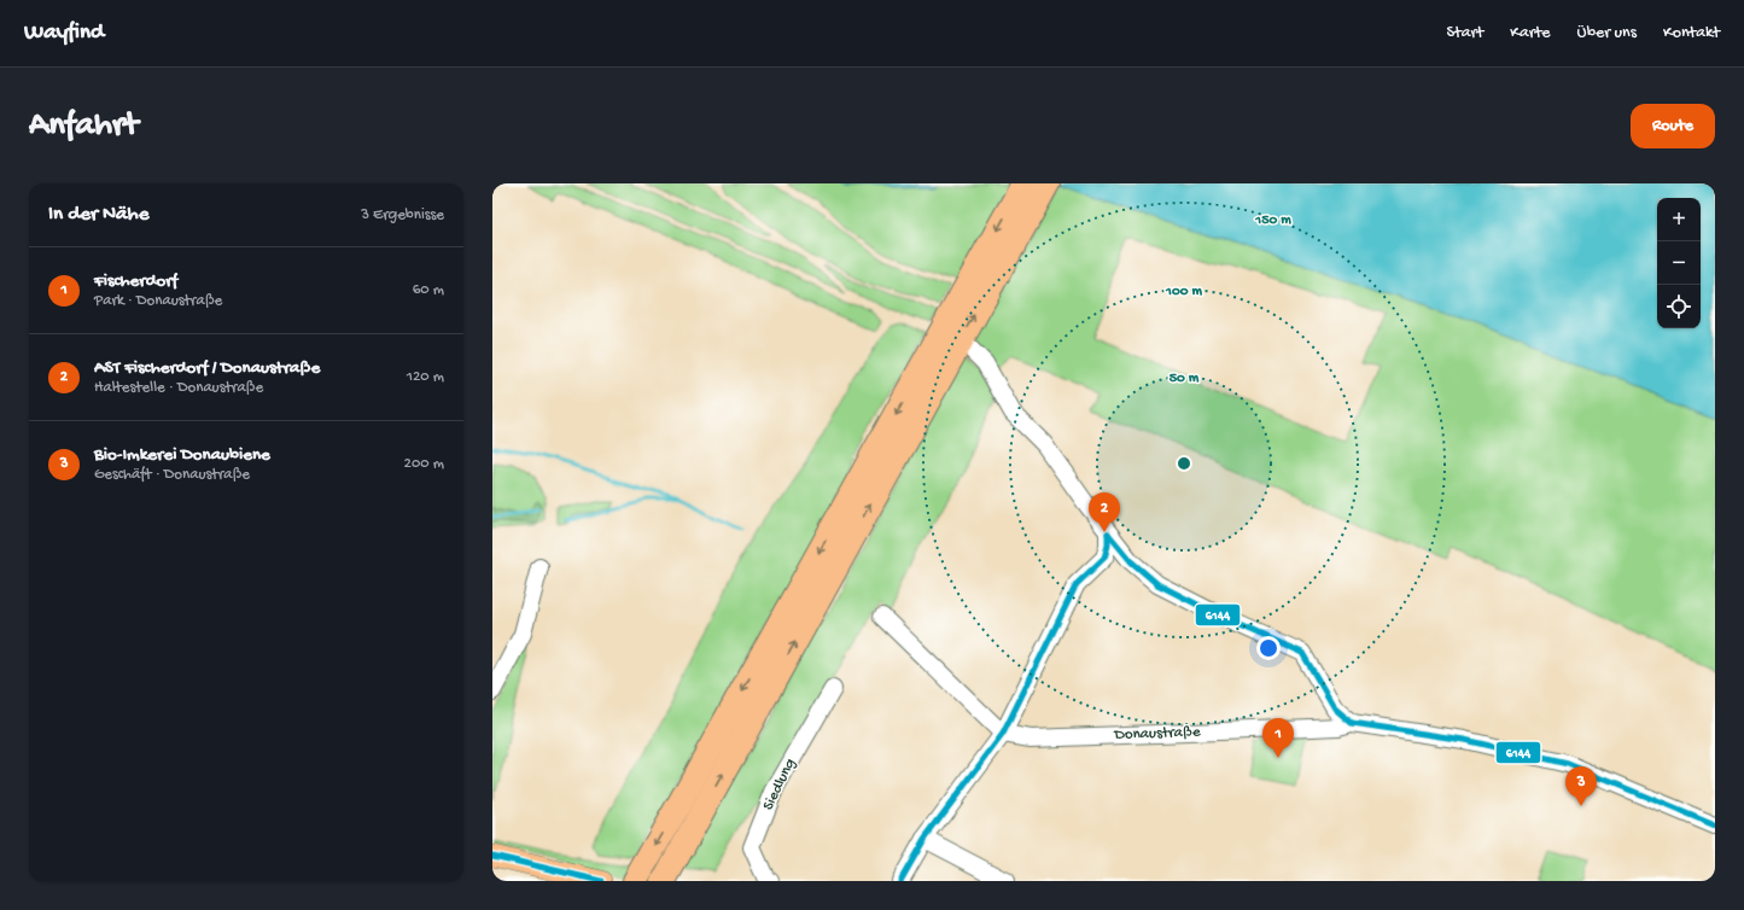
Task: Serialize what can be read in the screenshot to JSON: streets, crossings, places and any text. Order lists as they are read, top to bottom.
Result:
{
  "streets": {
    "street": ["Donaustraße", "Siedlung"]
  },
  "lines": ["transit line 6144"],
  "page": {
    "header": "Wayfind",
    "nav": [
      "Start",
      "Karte",
      "Über uns",
      "Kontakt"
    ],
    "buttons": "Route",
    "title": "Anfahrt",
    "heading": ["In der Nähe", "3 Ergebnisse"],
    "map_buttons": ["+", "−"],
    "list": [
      {
        "mark": "1",
        "name": "Fischerdorf",
        "note": "Park · Donaustraße",
        "value": "60 m"
      },
      {
        "mark": "2",
        "name": "AST Fischerdorf / Donaustraße",
        "note": "Haltestelle · Donaustraße",
        "value": "120 m"
      },
      {
        "mark": "3",
        "name": "Bio-Imkerei Donaubiene",
        "note": "Geschäft · Donaustraße",
        "value": "200 m"
      }
    ],
    "pins": ["2", "1", "3"]
  },
  "rings": ["150 m", "100 m", "50 m"]
}
